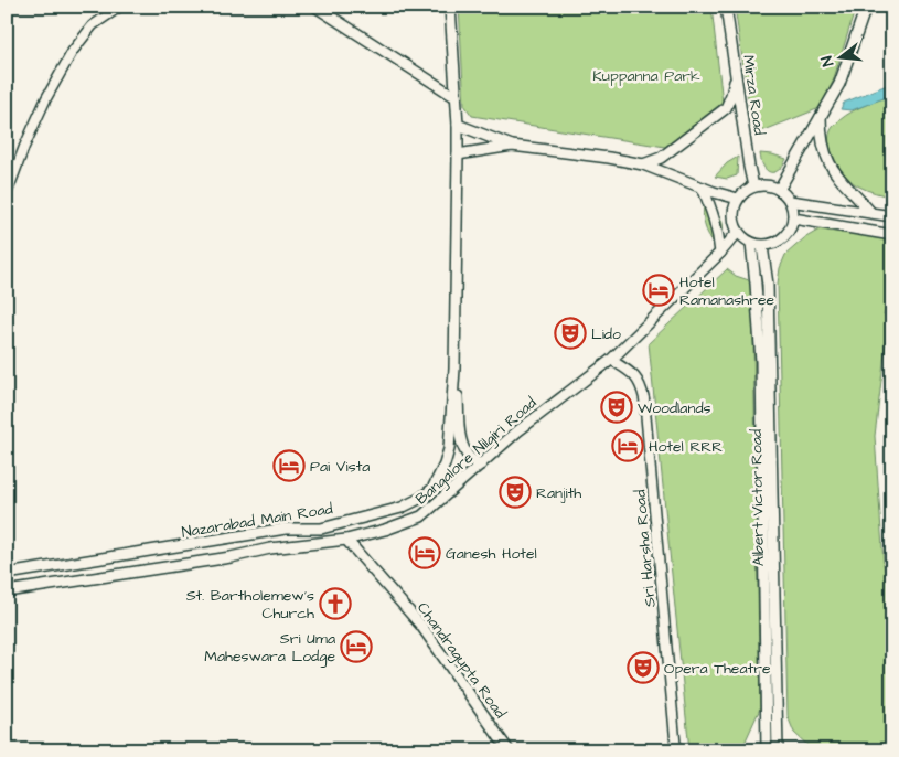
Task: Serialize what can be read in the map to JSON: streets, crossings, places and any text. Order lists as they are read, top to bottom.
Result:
{
  "streets": {
    "main road": [
      "Mirza Road",
      "Bangalore Nilgiri Road",
      "Albert Victor Road",
      "Nazarabad Main Road",
      "Chandragupta Road"
    ],
    "street": ["Sri Harsha Road"]
  },
  "crossings": [
    ["Mirza Road", "Bangalore Nilgiri Road"],
    ["Mirza Road", "Albert Victor Road"],
    ["Bangalore Nilgiri Road", "Albert Victor Road"],
    ["Bangalore Nilgiri Road", "Sri Harsha Road"],
    ["Bangalore Nilgiri Road", "Chandragupta Road"]
  ],
  "parks": ["Kuppanna Park"],
  "places": {
    "hotel": [
      "Hotel Ramanashree",
      "Hotel RRR",
      "Pai Vista",
      "Ganesh Hotel",
      "Sri Uma Maheswara Lodge"
    ],
    "theatre": [
      "Lido",
      "Woodlands",
      "Ranjith",
      "Opera Theatre"
    ],
    "church": ["St. Bartholemew's Church"]
  },
  "north": "left"
}
